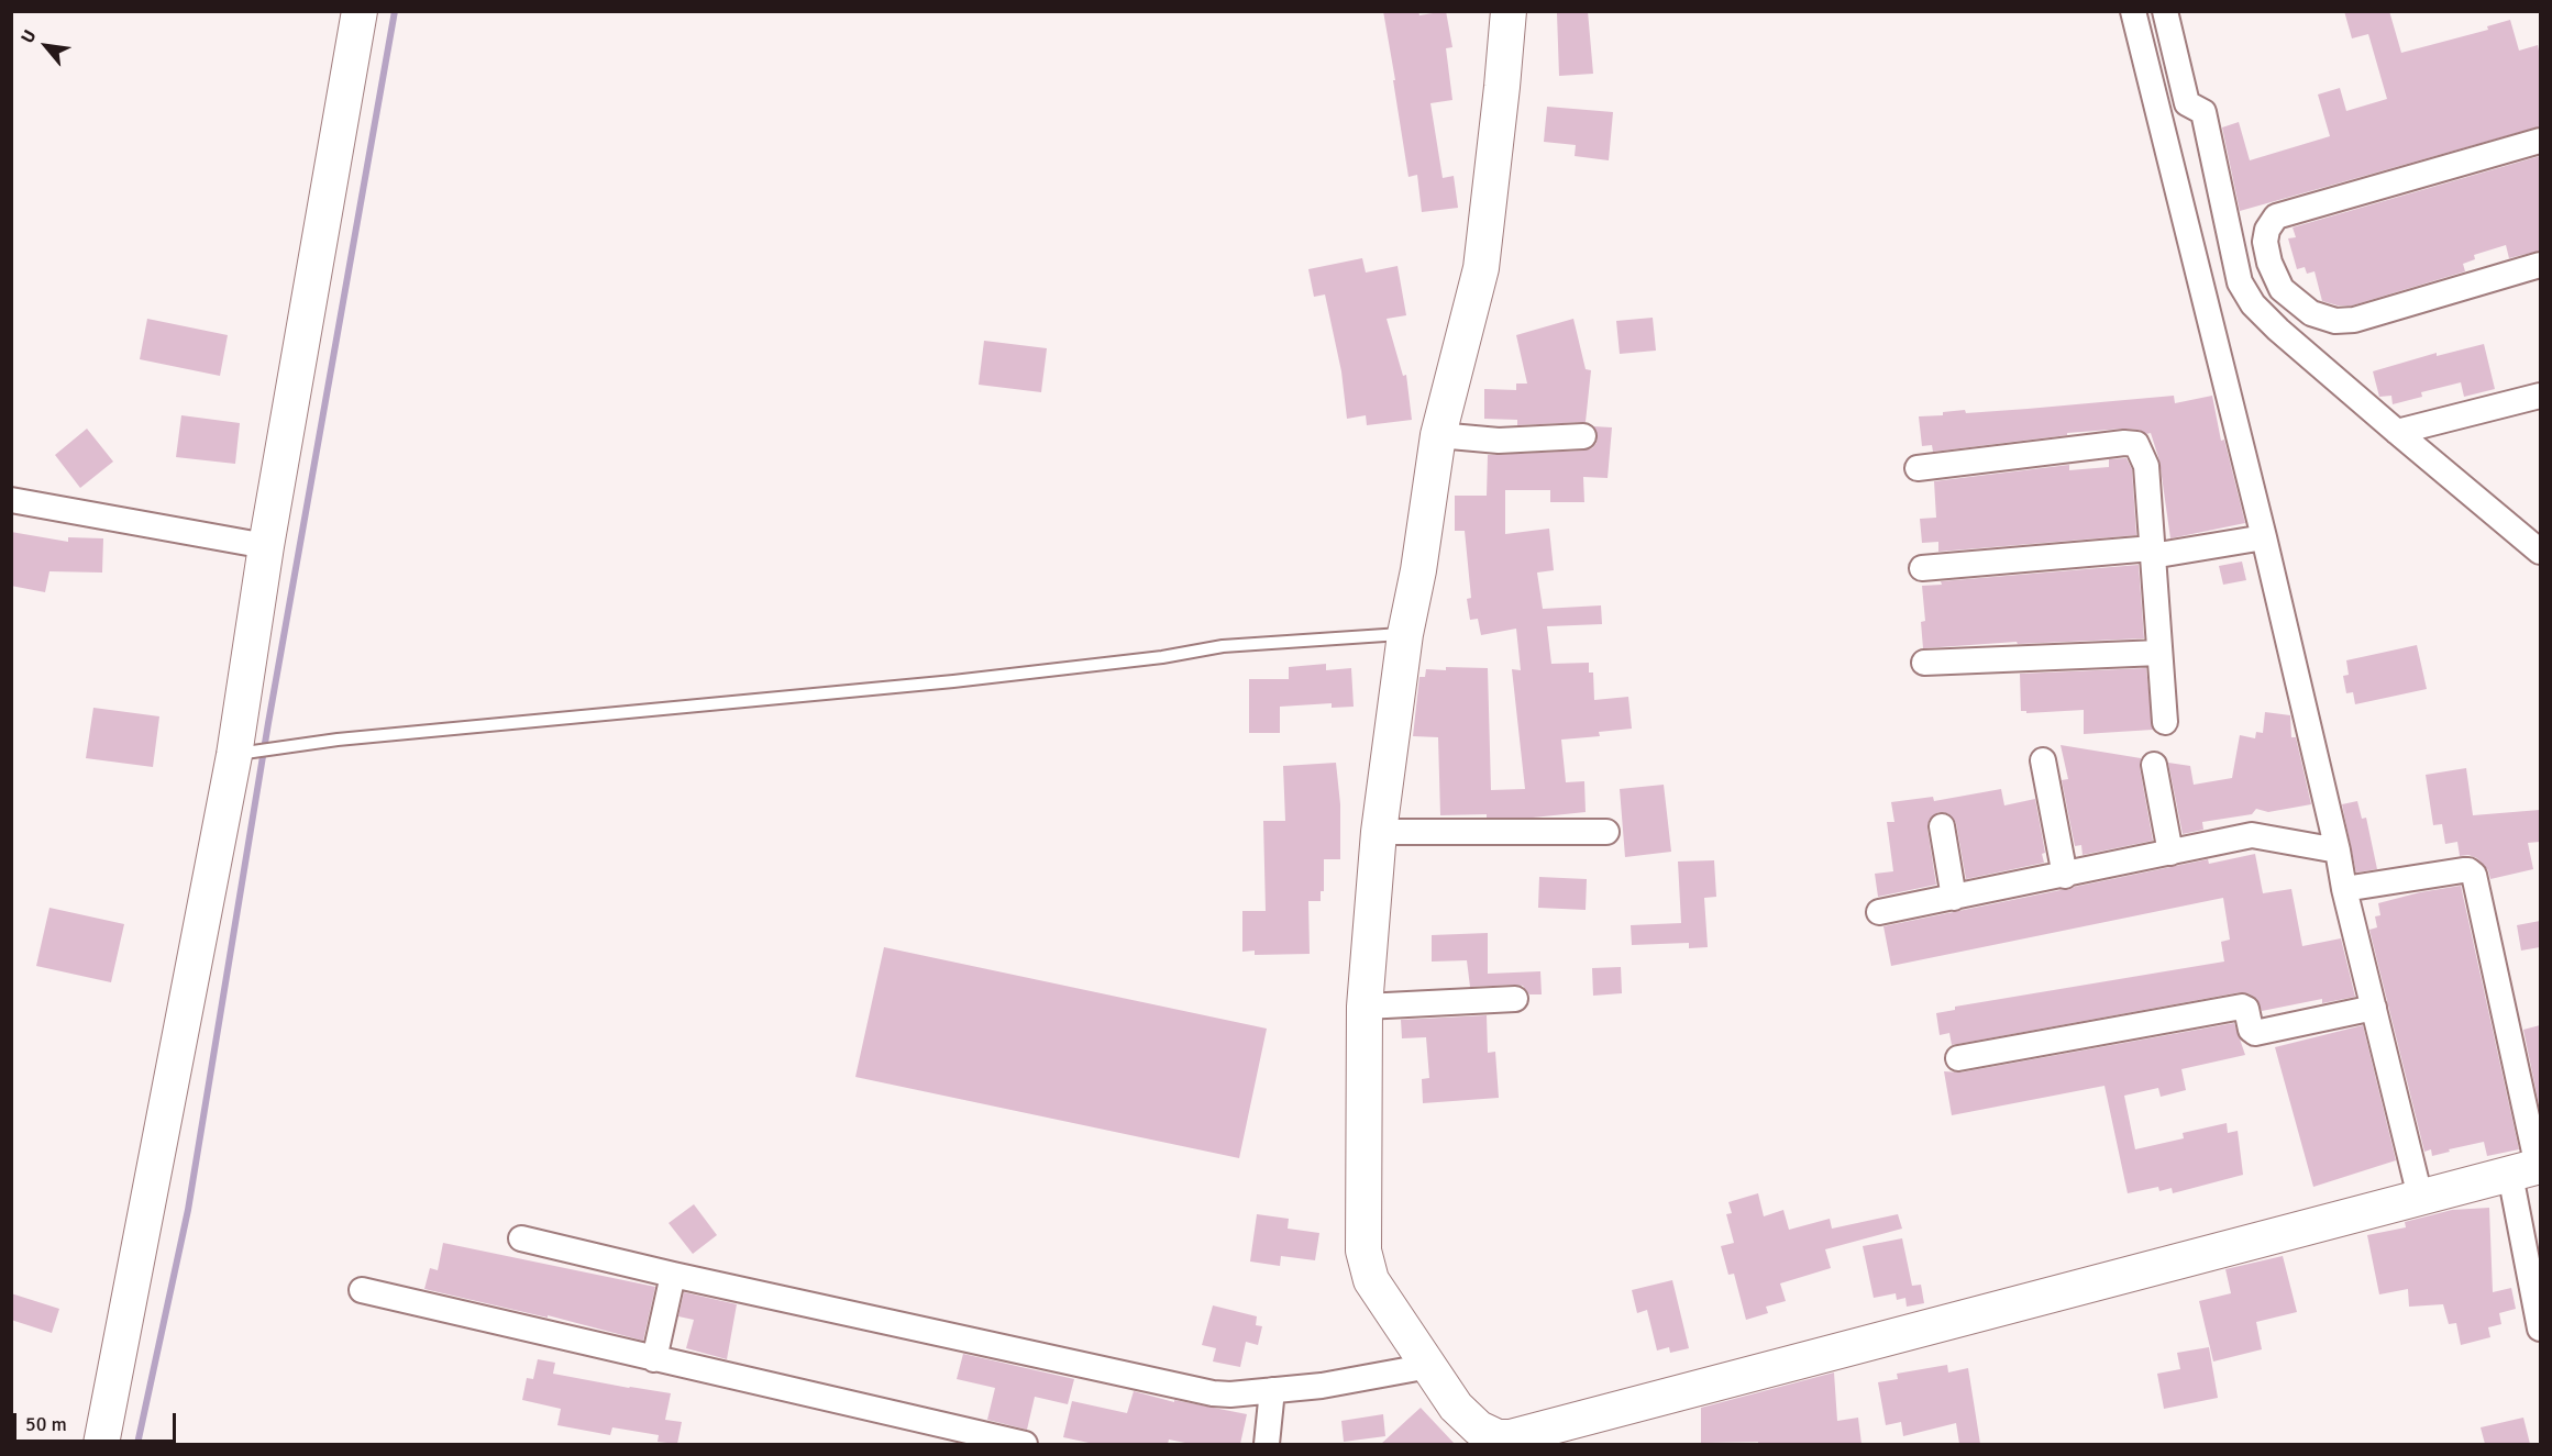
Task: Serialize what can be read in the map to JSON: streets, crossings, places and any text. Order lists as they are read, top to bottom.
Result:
{
  "scale_bar": "50 m",
  "north": "top left"
}
